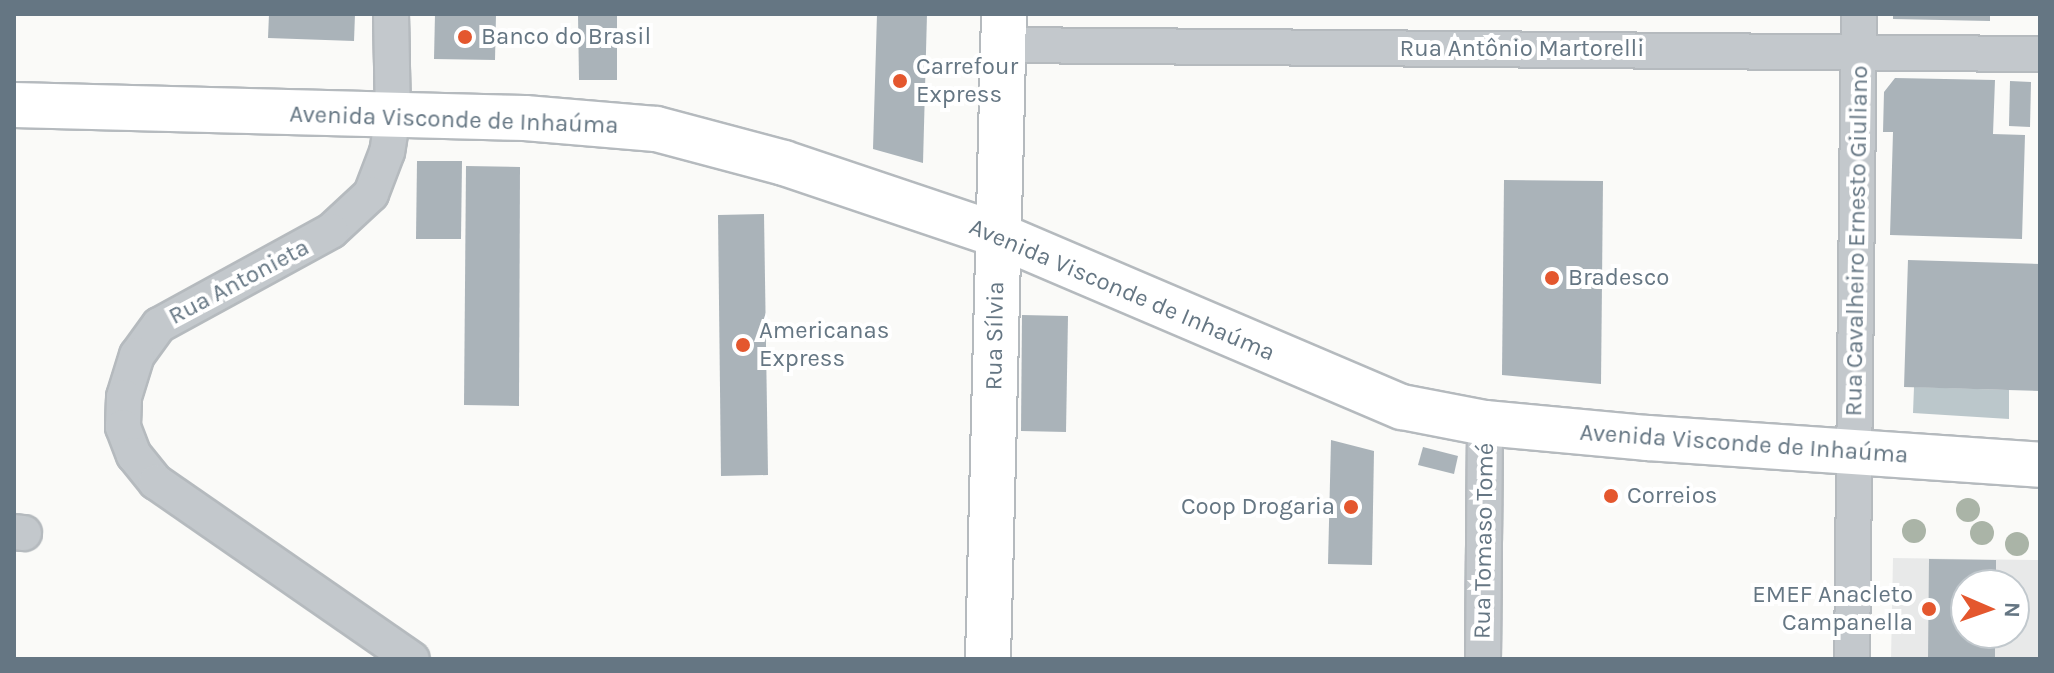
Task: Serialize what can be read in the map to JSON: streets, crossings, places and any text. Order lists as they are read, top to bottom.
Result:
{
  "streets": {
    "main road": ["Avenida Visconde de Inhaúma", "Rua Sílvia"],
    "street": [
      "Rua Antônio Martorelli",
      "Rua Cavalheiro Ernesto Giuliano",
      "Rua Antonieta",
      "Rua Tomaso Tomé"
    ]
  },
  "crossings": [
    ["Rua Antônio Martorelli", "Rua Cavalheiro Ernesto Giuliano"],
    ["Rua Antônio Martorelli", "Rua Sílvia"],
    ["Avenida Visconde de Inhaúma", "Rua Cavalheiro Ernesto Giuliano"],
    ["Avenida Visconde de Inhaúma", "Rua Antonieta"],
    ["Avenida Visconde de Inhaúma", "Rua Sílvia"],
    ["Avenida Visconde de Inhaúma", "Rua Tomaso Tomé"]
  ],
  "places": [
    "Banco do Brasil",
    "Carrefour Express",
    "Bradesco",
    "Americanas Express",
    "Correios",
    "Coop Drogaria",
    "EMEF Anacleto Campanella"
  ],
  "north": "right"
}
